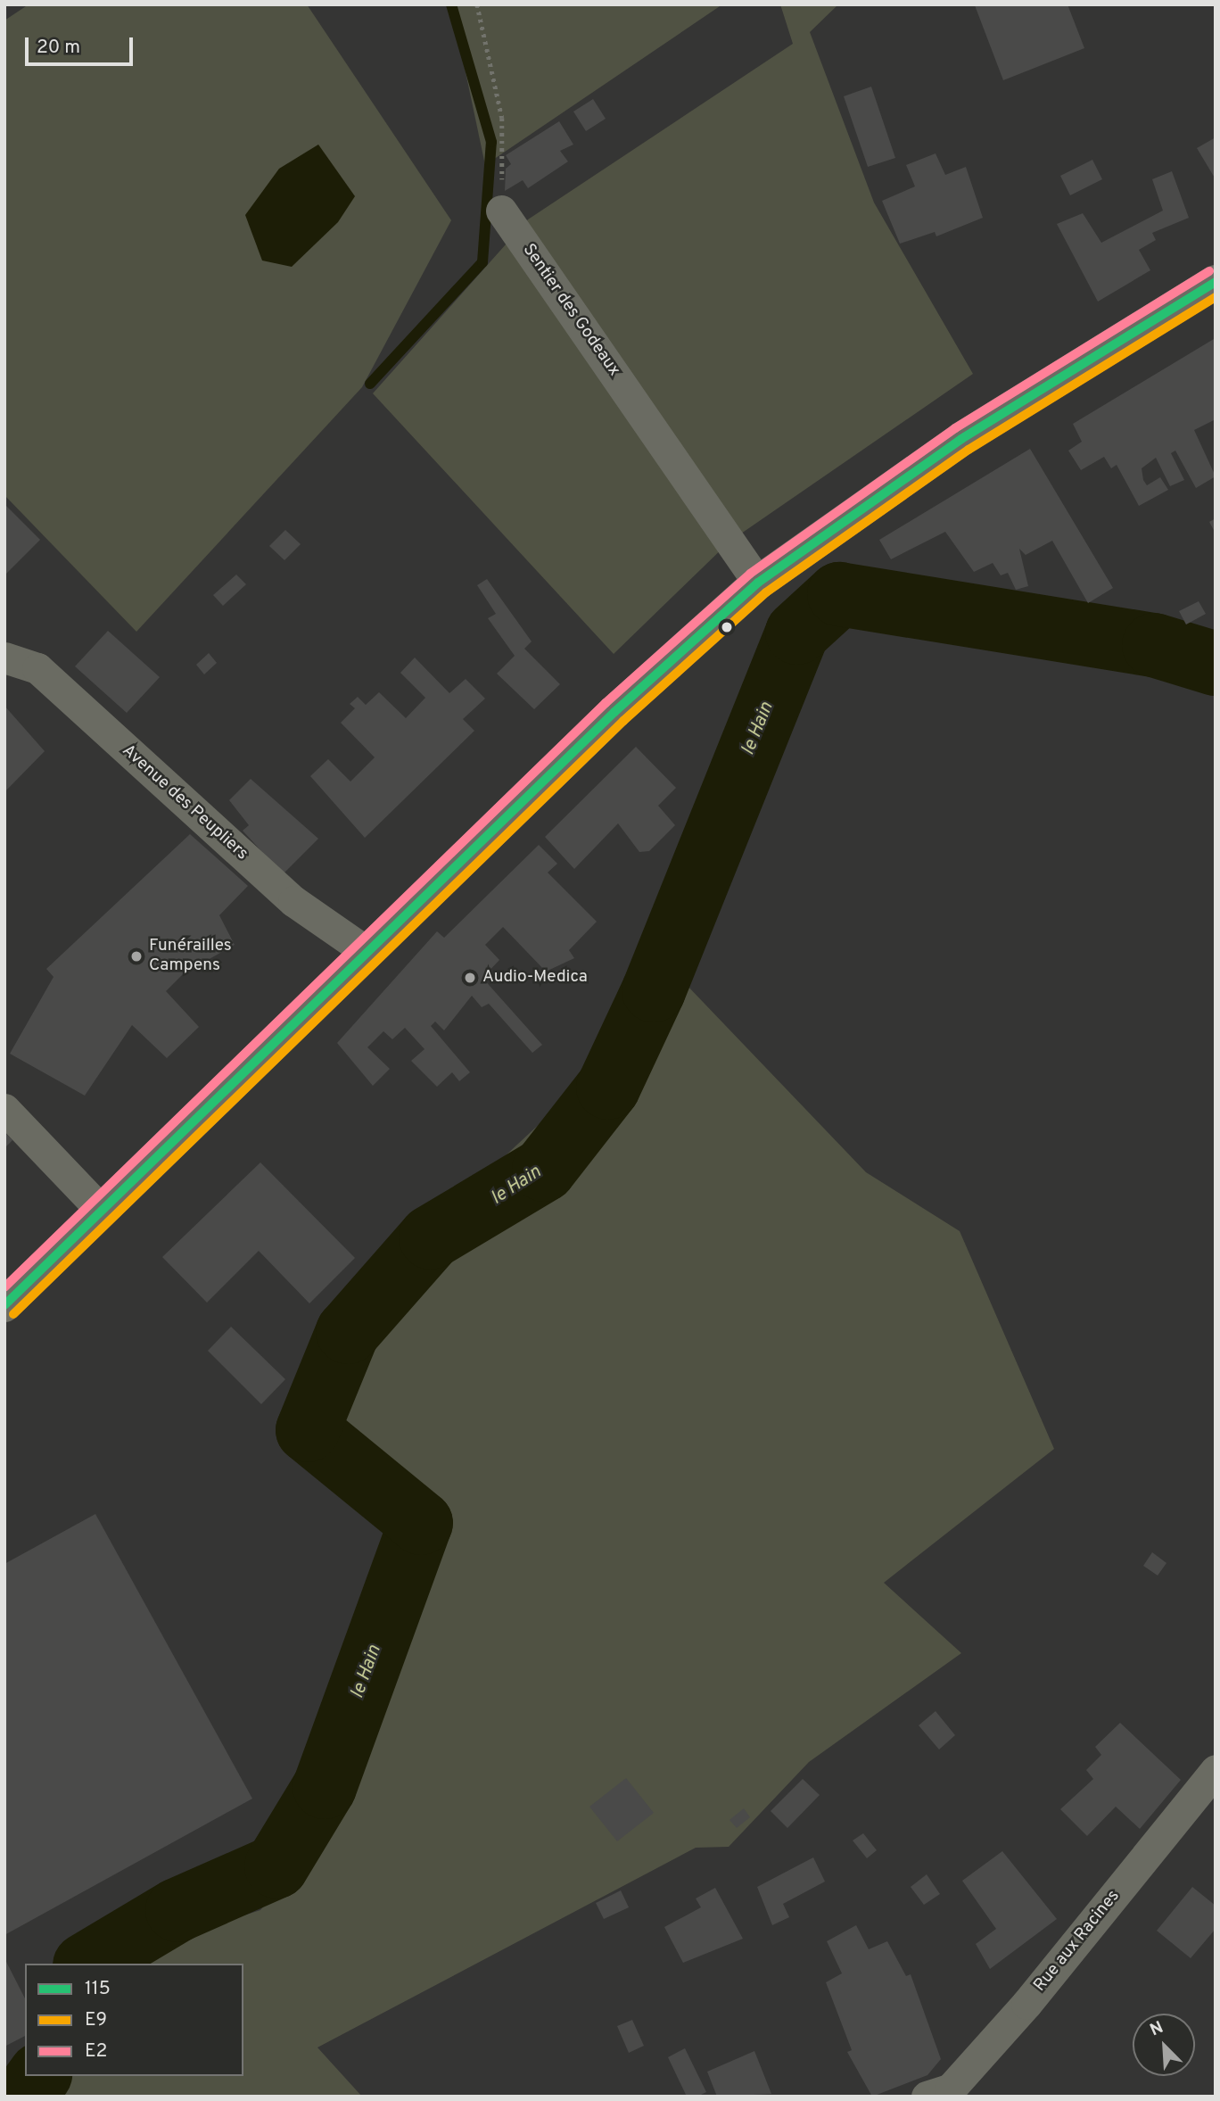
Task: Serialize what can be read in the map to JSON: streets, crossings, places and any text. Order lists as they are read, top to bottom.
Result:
{
  "streets": {
    "street": ["Sentier des Godeaux", "Avenue des Peupliers", "Rue aux Racines"]
  },
  "water": ["le Hain"],
  "places": ["Funérailles Campens", "Audio-Medica"],
  "lines": ["transit line E2", "transit line 115", "transit line E9"],
  "legend": ["115", "E9", "E2"],
  "scale_bar": "20 m",
  "north": "top left"
}
